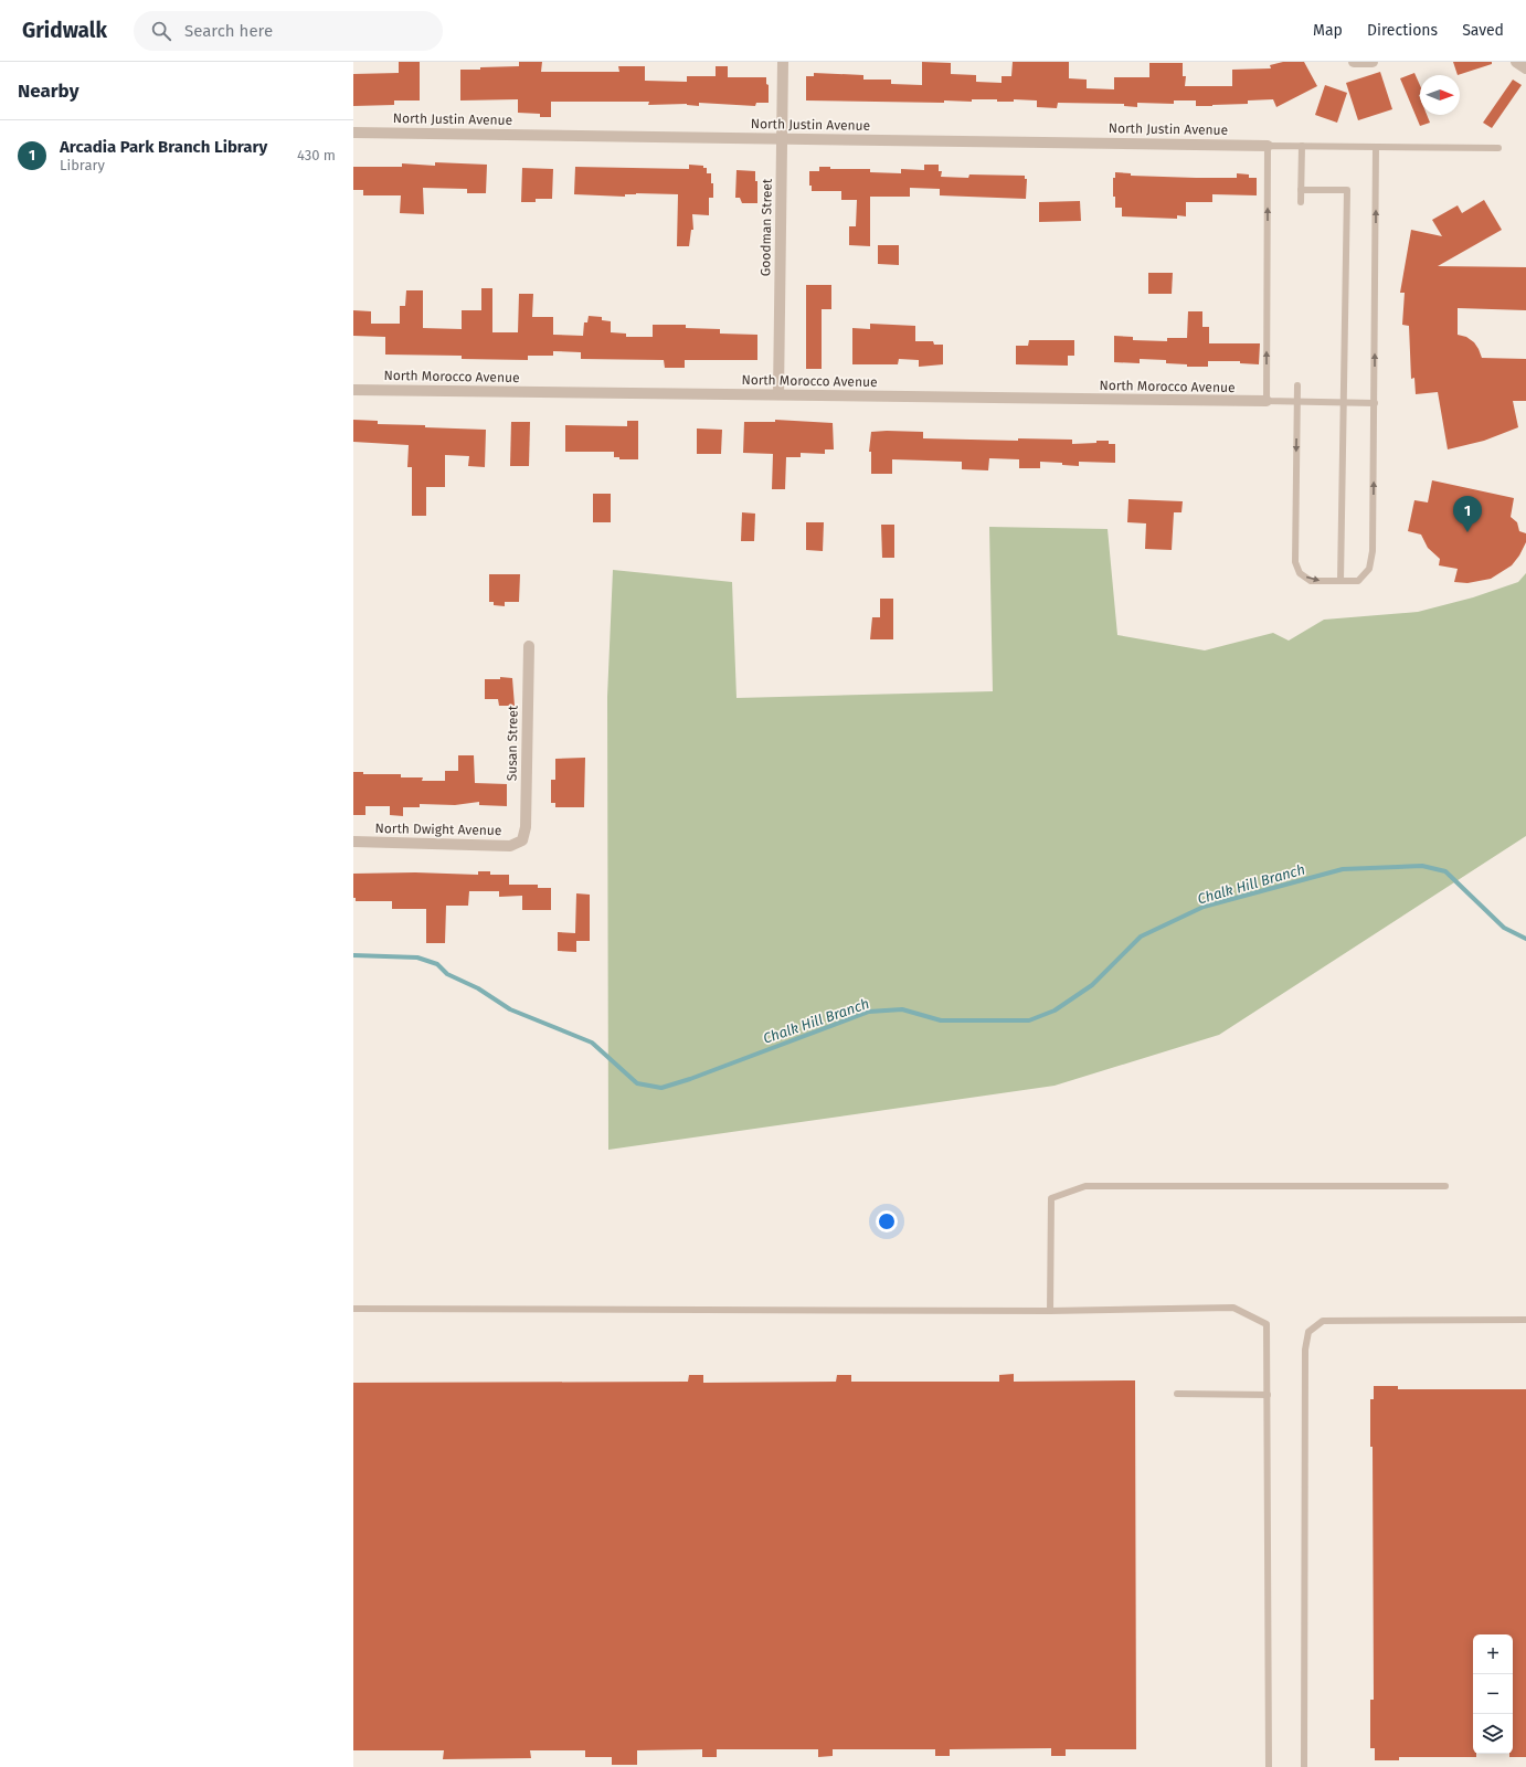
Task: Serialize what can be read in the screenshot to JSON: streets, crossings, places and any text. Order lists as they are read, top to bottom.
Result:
{
  "streets": {
    "street": [
      "North Justin Avenue",
      "Goodman Street",
      "North Morocco Avenue",
      "Susan Street",
      "North Dwight Avenue"
    ]
  },
  "crossings": [
    ["North Justin Avenue", "Goodman Street"],
    ["Goodman Street", "North Morocco Avenue"],
    ["Susan Street", "North Dwight Avenue"]
  ],
  "water": ["Chalk Hill Branch"],
  "north": "right",
  "page": {
    "header": "Gridwalk",
    "search": "Search here",
    "nav": ["Map", "Directions", "Saved"],
    "heading": "Nearby",
    "list": [
      {
        "mark": "1",
        "name": "Arcadia Park Branch Library",
        "note": "Library",
        "value": "430 m"
      }
    ],
    "pins": "1",
    "map_buttons": ["+", "−"]
  }
}
